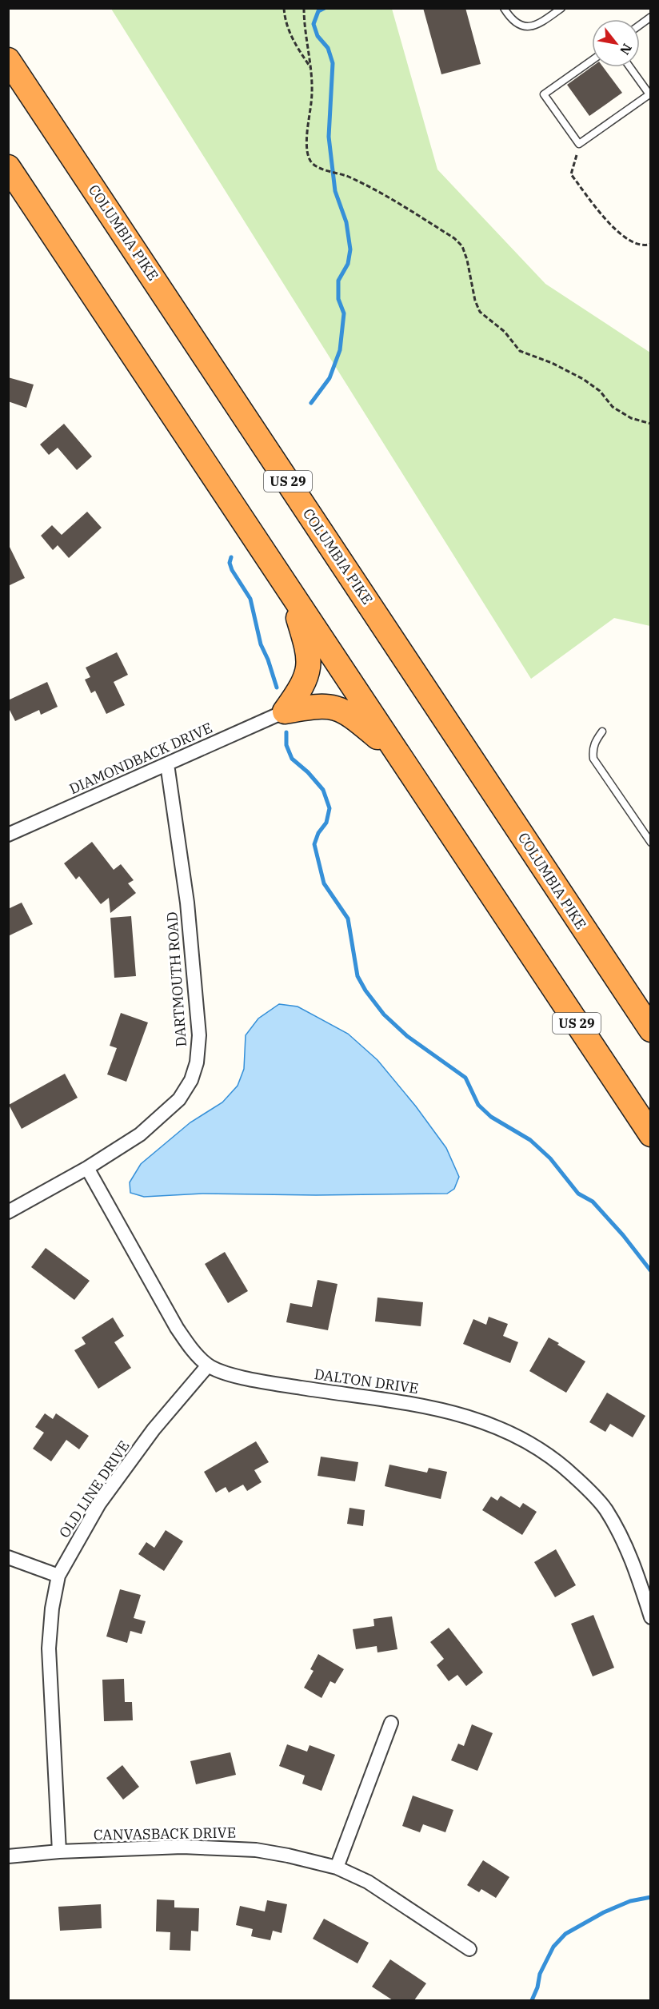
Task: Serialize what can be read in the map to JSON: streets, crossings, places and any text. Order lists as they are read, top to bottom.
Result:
{
  "streets": {
    "highway": ["COLUMBIA PIKE", "US 29"],
    "street": [
      "DIAMONDBACK DRIVE",
      "DARTMOUTH ROAD",
      "DALTON DRIVE",
      "OLD LINE DRIVE",
      "CANVASBACK DRIVE"
    ]
  },
  "crossings": [
    ["DIAMONDBACK DRIVE", "DARTMOUTH ROAD"],
    ["DARTMOUTH ROAD", "DALTON DRIVE"],
    ["DALTON DRIVE", "OLD LINE DRIVE"],
    ["OLD LINE DRIVE", "CANVASBACK DRIVE"]
  ],
  "north": "bottom right"
}
